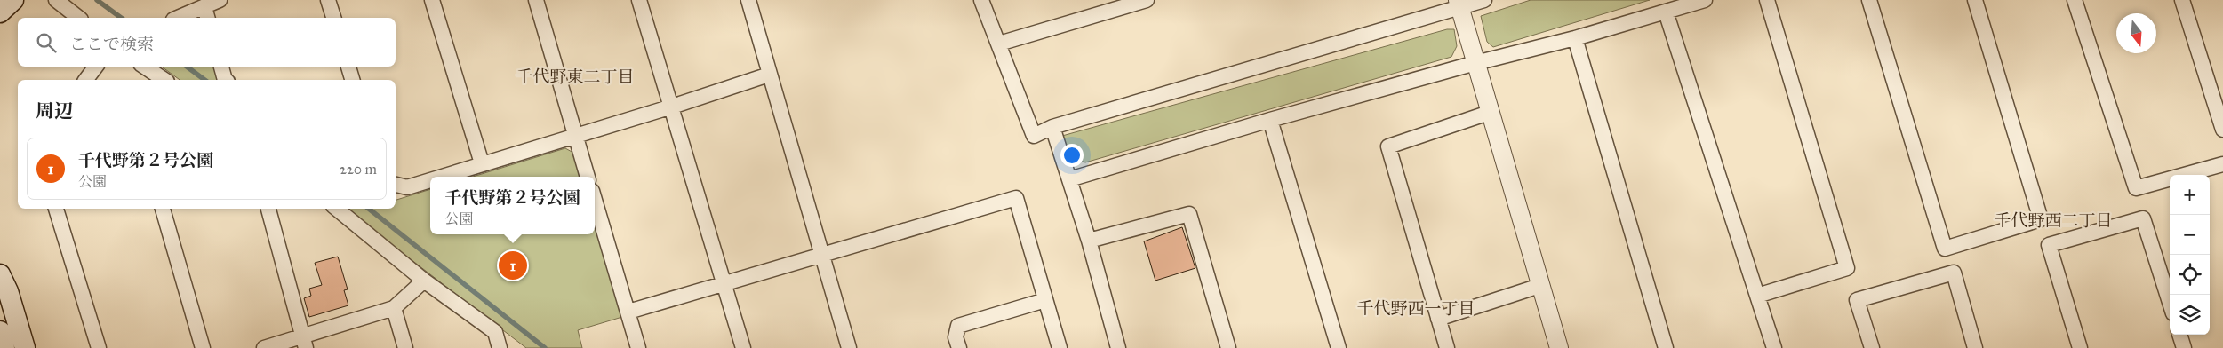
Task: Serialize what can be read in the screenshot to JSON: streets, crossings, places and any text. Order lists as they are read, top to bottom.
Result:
{
  "districts": ["千代野東二丁目", "千代野西二丁目", "千代野西一丁目"],
  "north": "bottom",
  "page": {
    "search": "ここで検索",
    "heading": "周辺",
    "list": [
      {
        "mark": "1",
        "name": "千代野第２号公園",
        "note": "公園",
        "value": "220 m"
      }
    ],
    "map_buttons": ["+", "−"],
    "popup": ["千代野第２号公園", "公園"],
    "pins": "1"
  }
}
